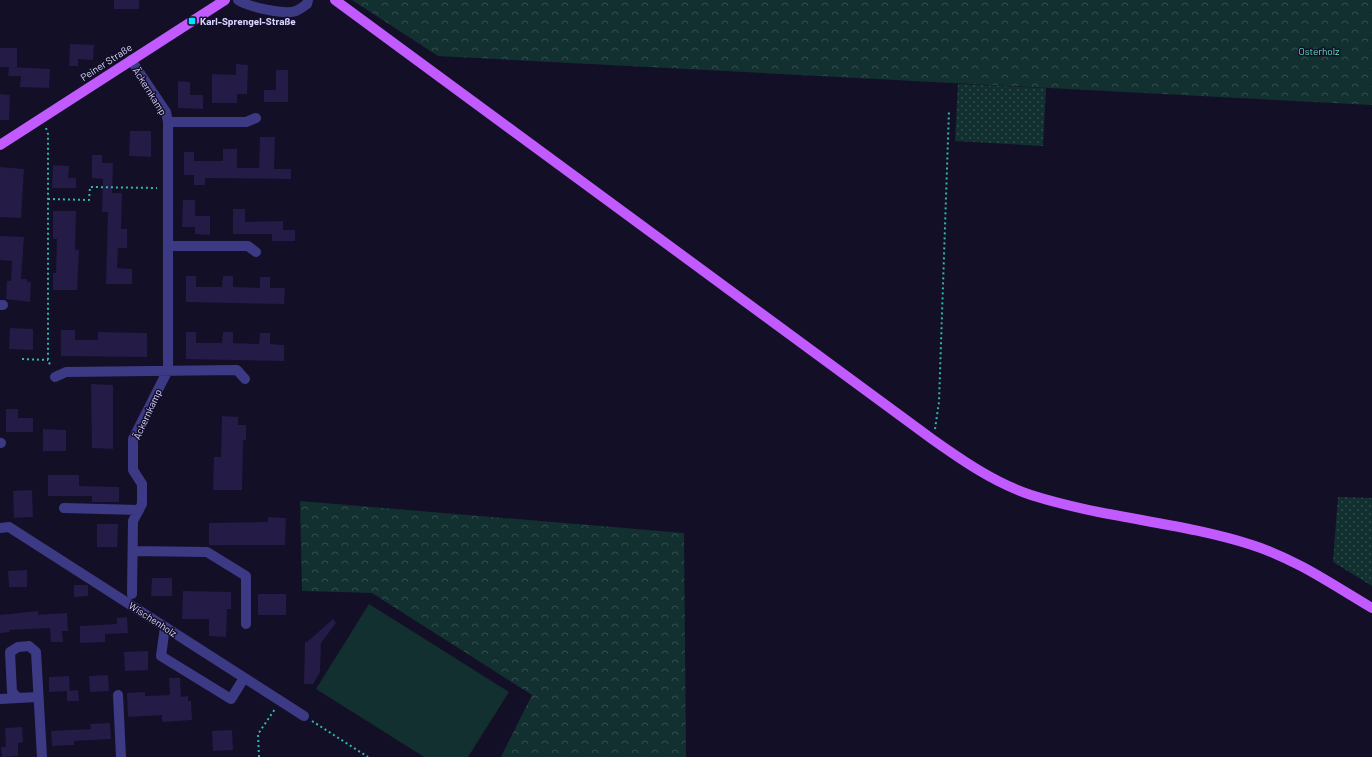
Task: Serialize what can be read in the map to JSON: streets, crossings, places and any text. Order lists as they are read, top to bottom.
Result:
{
  "streets": {
    "main road": ["Peiner Straße"],
    "street": ["Äckernkamp", "Wischenholz"]
  },
  "crossings": [
    ["Peiner Straße", "Äckernkamp"]
  ],
  "parks": ["Osterholz"],
  "places": {
    "transit": ["Karl-Sprengel-Straße"]
  }
}
